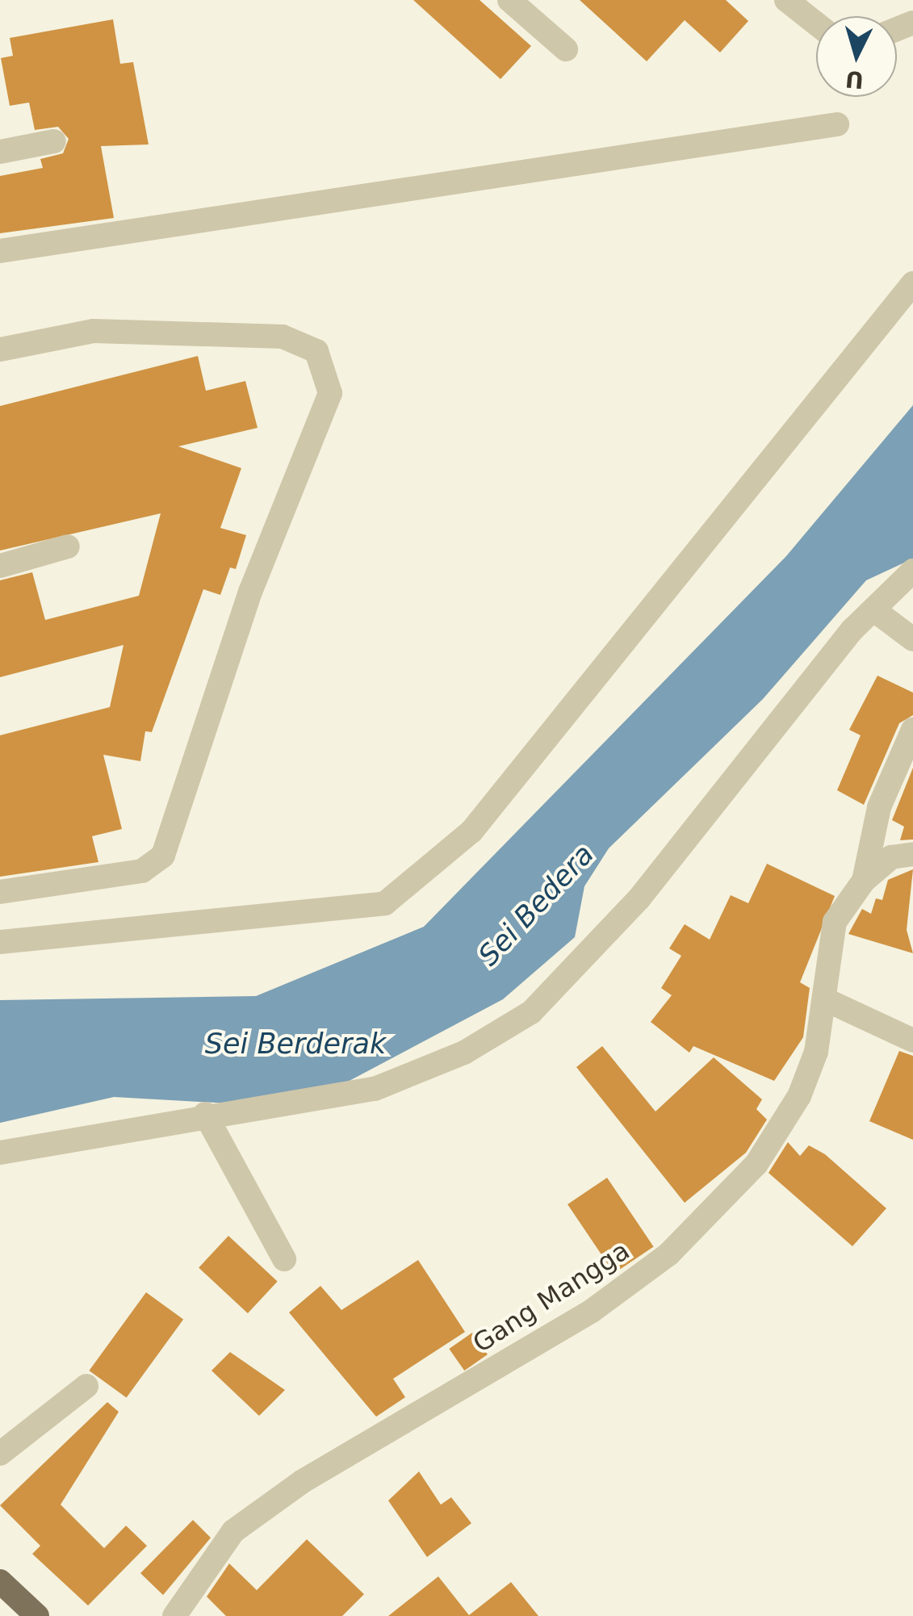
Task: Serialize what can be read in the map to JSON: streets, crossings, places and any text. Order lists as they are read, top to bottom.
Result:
{
  "streets": {
    "street": ["Gang Mangga"]
  },
  "water": ["Sei Bedera", "Sei Berderak"],
  "north": "bottom"
}
